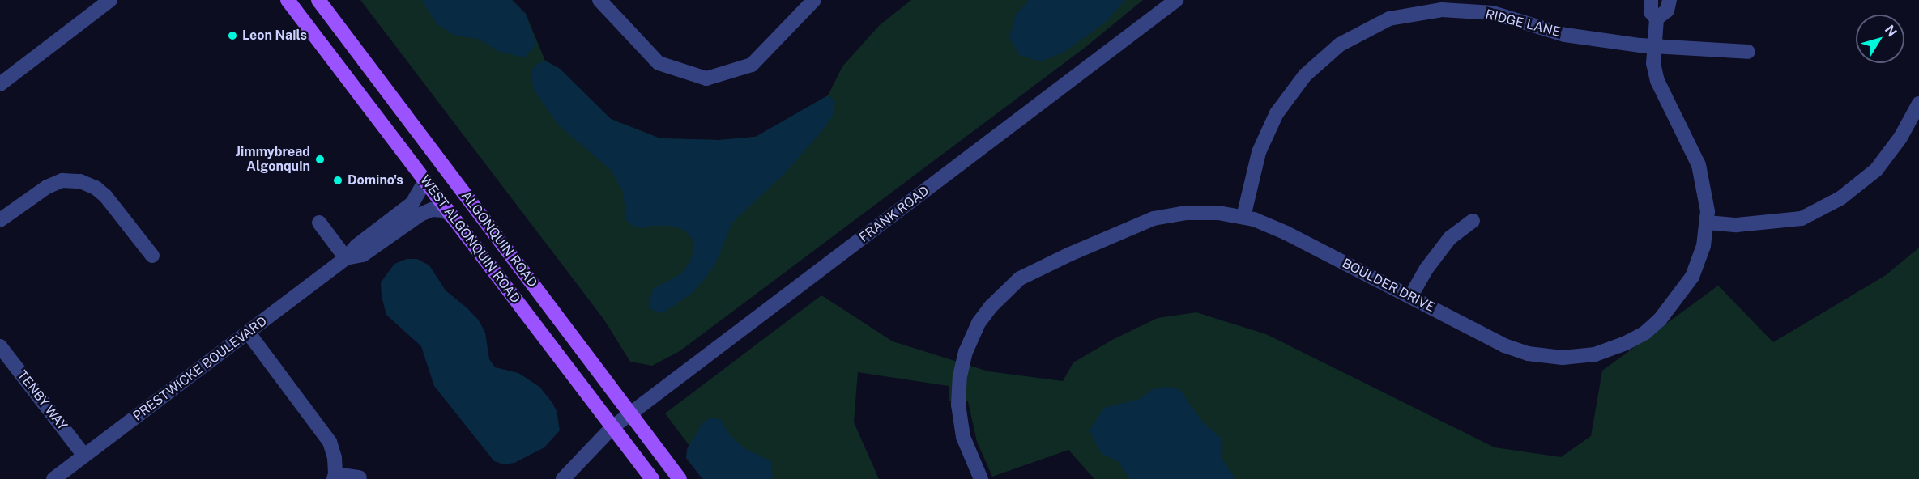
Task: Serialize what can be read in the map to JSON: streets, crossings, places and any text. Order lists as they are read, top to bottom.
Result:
{
  "streets": {
    "main road": ["WEST ALGONQUIN ROAD", "ALGONQUIN ROAD"],
    "street": [
      "RIDGE LANE",
      "FRANK ROAD",
      "BOULDER DRIVE",
      "PRESTWICKE BOULEVARD",
      "TENBY WAY"
    ]
  },
  "crossings": [
    ["RIDGE LANE", "BOULDER DRIVE"],
    ["FRANK ROAD", "WEST ALGONQUIN ROAD"],
    ["FRANK ROAD", "ALGONQUIN ROAD"],
    ["WEST ALGONQUIN ROAD", "PRESTWICKE BOULEVARD"],
    ["PRESTWICKE BOULEVARD", "TENBY WAY"]
  ],
  "places": ["Leon Nails", "Jimmybread Algonquin", "Domino's"],
  "north": "top right"
}
